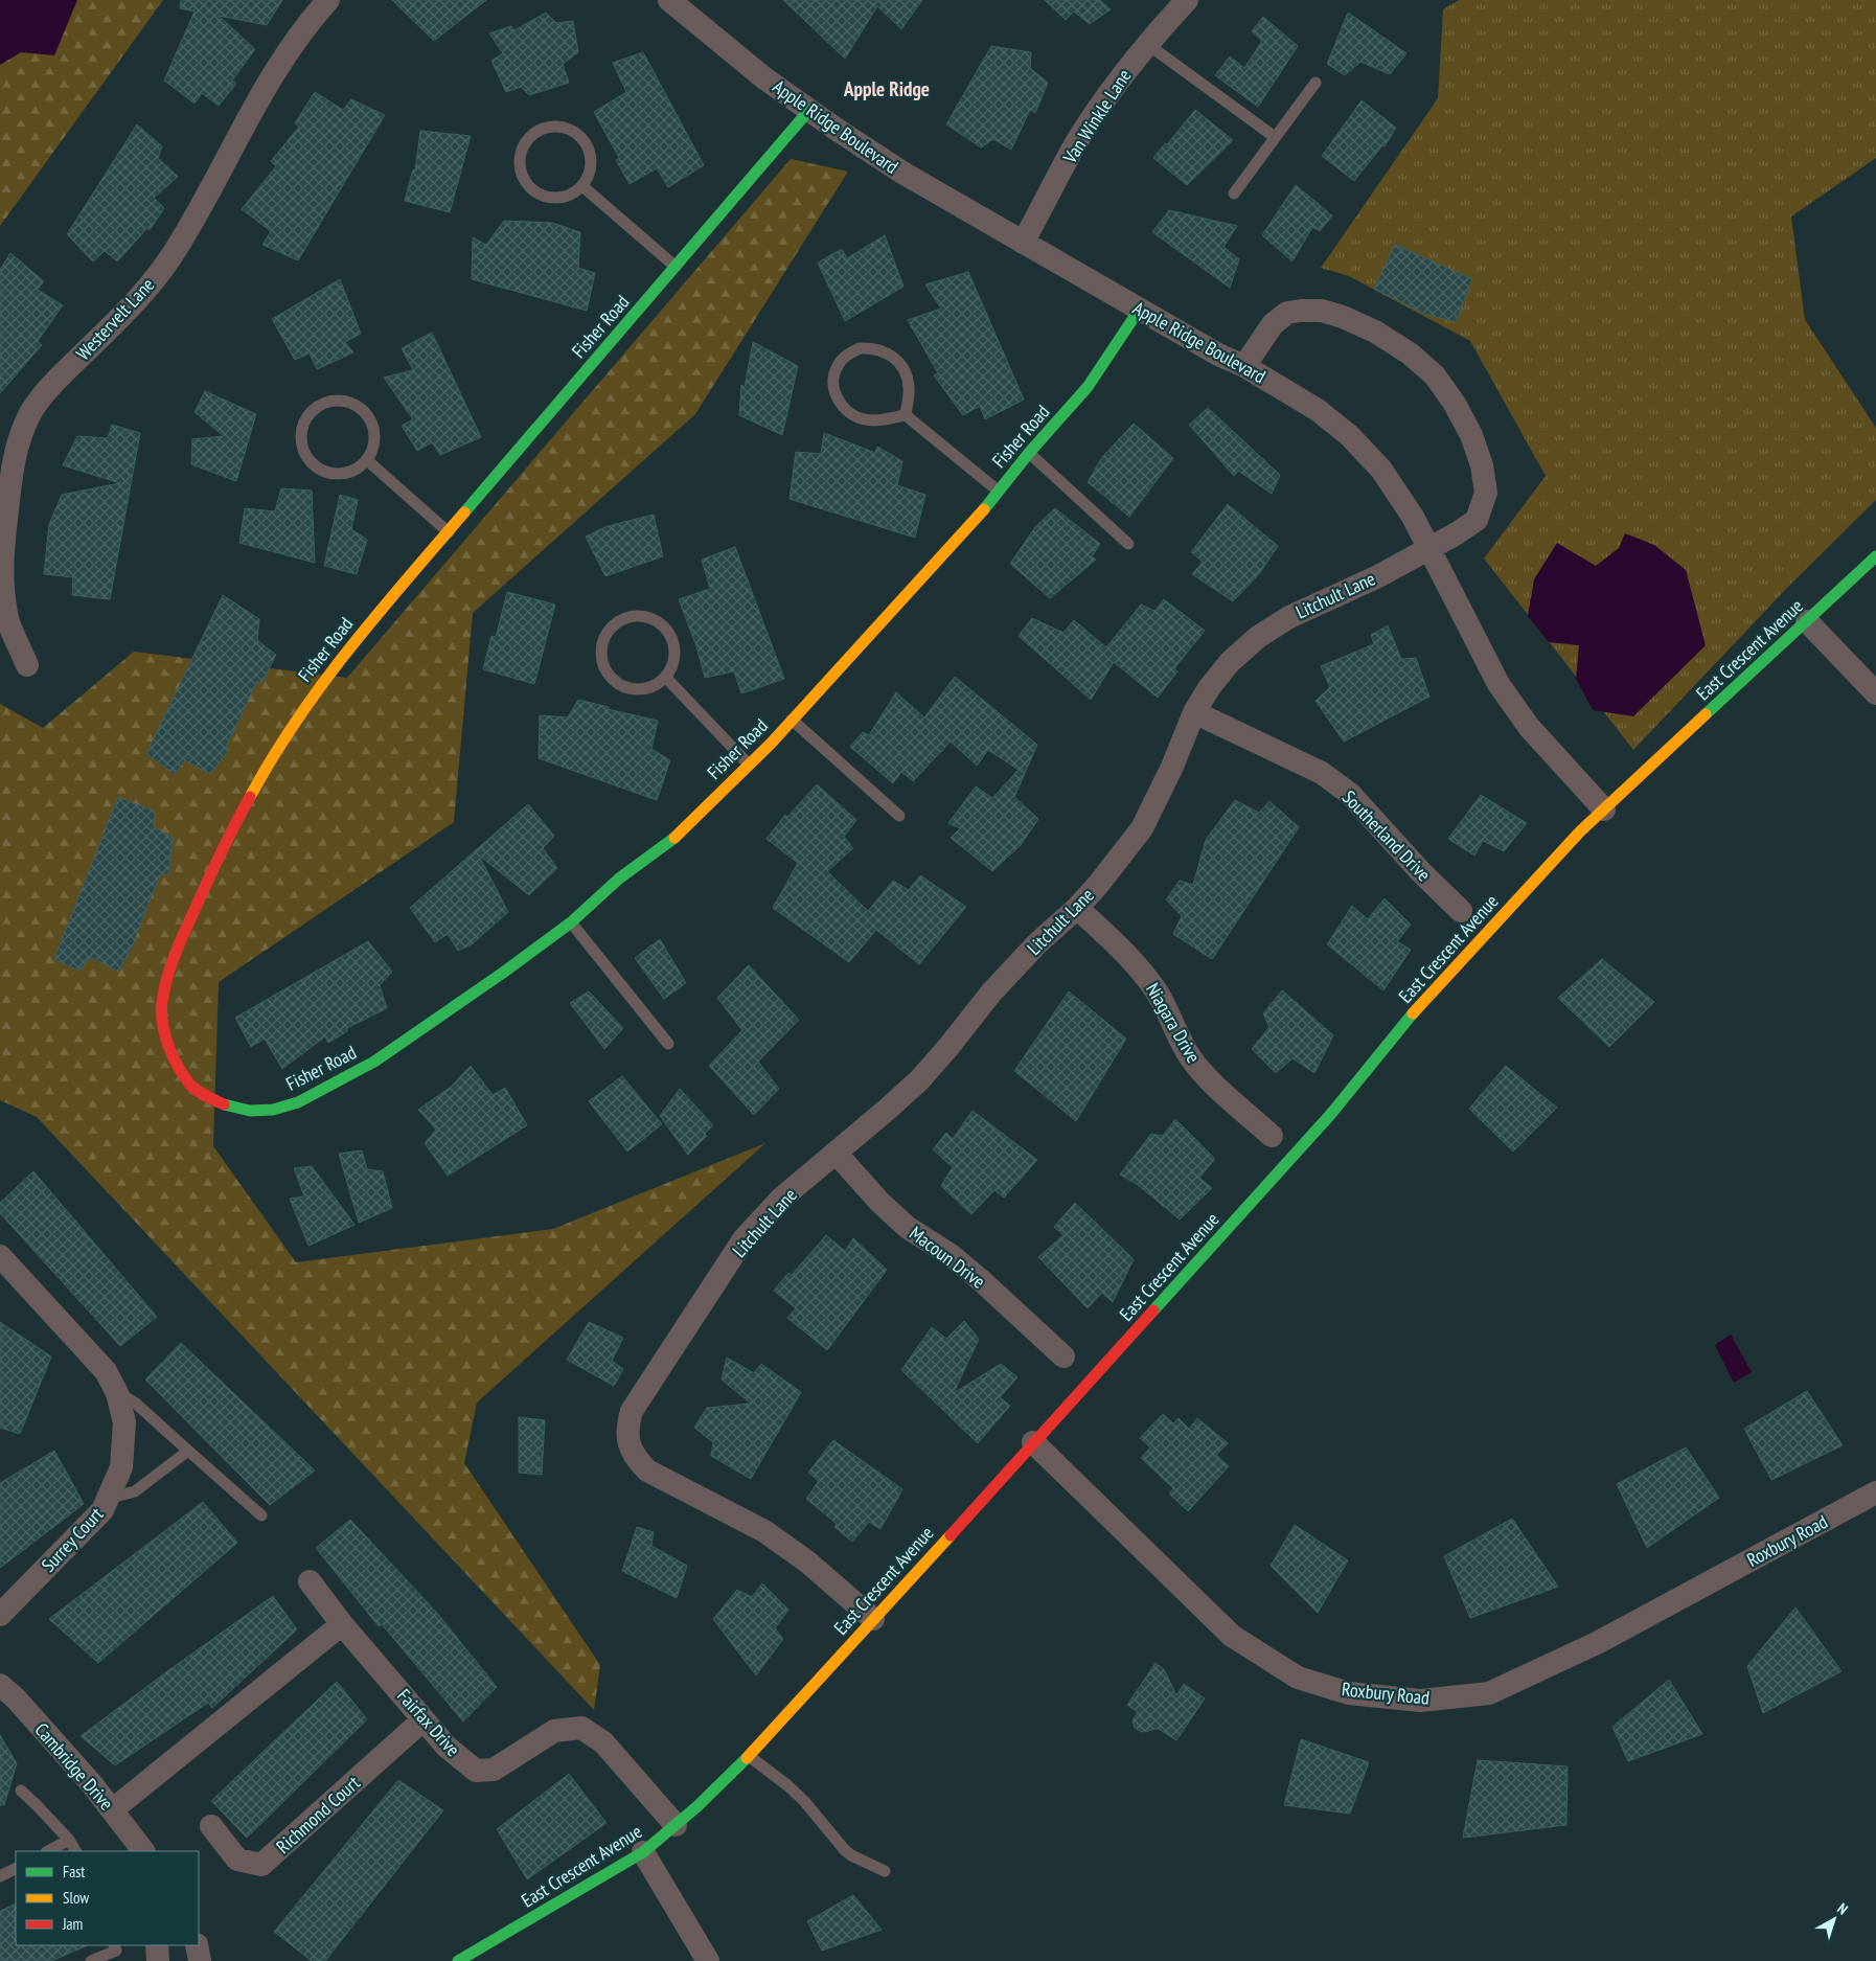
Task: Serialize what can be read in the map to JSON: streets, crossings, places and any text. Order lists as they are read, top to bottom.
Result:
{
  "streets": {
    "street": [
      "Van Winkle Lane",
      "Apple Ridge Boulevard",
      "Westervelt Lane",
      "Fisher Road",
      "Litchult Lane",
      "East Crescent Avenue",
      "Southerland Drive",
      "Niagara Drive",
      "Macoun Drive",
      "Surrey Court",
      "Roxbury Road",
      "Fairfax Drive",
      "Cambridge Drive",
      "Richmond Court"
    ]
  },
  "crossings": [
    ["Van Winkle Lane", "Apple Ridge Boulevard"],
    ["Apple Ridge Boulevard", "Fisher Road"],
    ["Apple Ridge Boulevard", "Litchult Lane"],
    ["Apple Ridge Boulevard", "East Crescent Avenue"],
    ["Litchult Lane", "East Crescent Avenue"],
    ["Litchult Lane", "Southerland Drive"],
    ["Litchult Lane", "Niagara Drive"],
    ["Litchult Lane", "Macoun Drive"],
    ["East Crescent Avenue", "Roxbury Road"],
    ["East Crescent Avenue", "Fairfax Drive"],
    ["Fairfax Drive", "Richmond Court"]
  ],
  "districts": ["Apple Ridge"],
  "legend": ["Fast", "Slow", "Jam"],
  "north": "top right"
}
